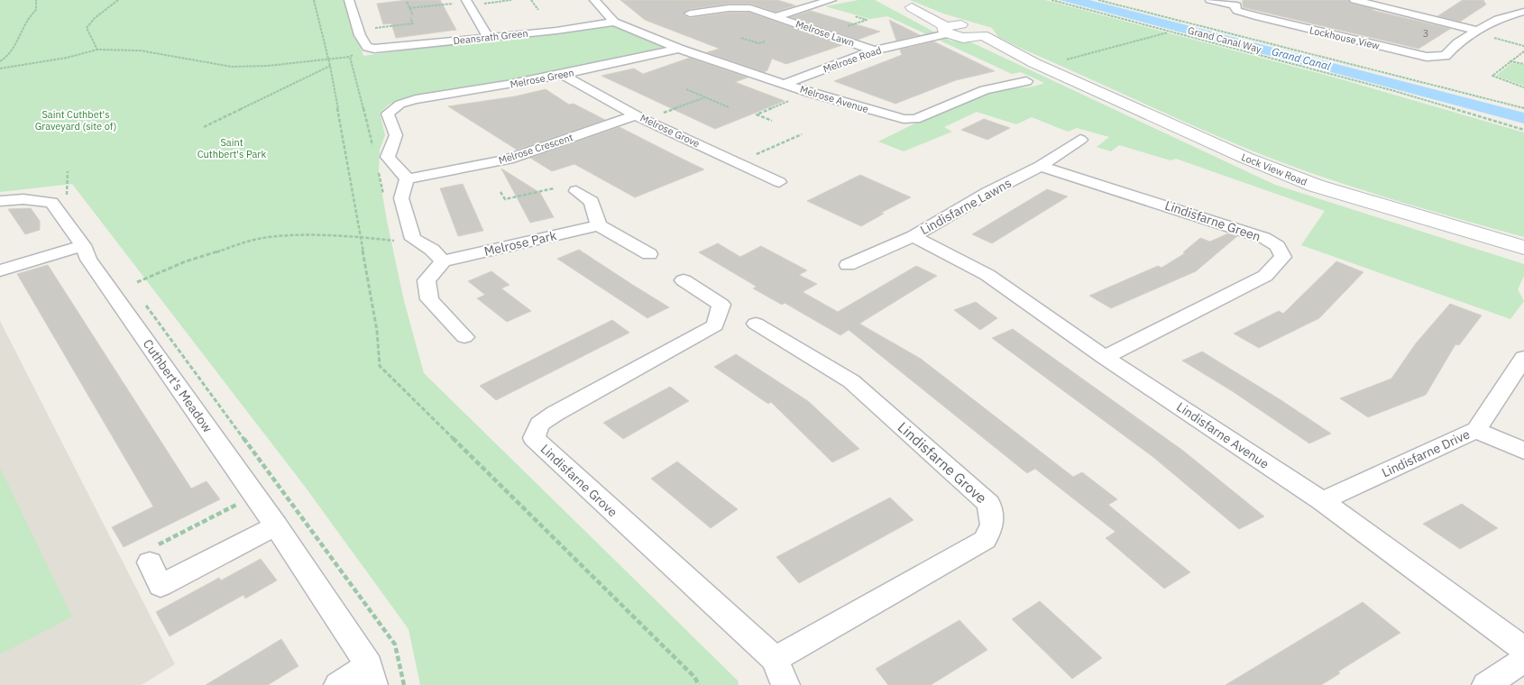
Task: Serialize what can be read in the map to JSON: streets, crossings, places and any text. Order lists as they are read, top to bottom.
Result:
{
  "streets": {
    "street": [
      "Melrose Lawn",
      "Deansrath Green",
      "Lockhouse View",
      "Melrose Road",
      "Melrose Green",
      "Melrose Avenue",
      "Melrose Grove",
      "Melrose Crescent",
      "Lock View Road",
      "Lindisfarne Lawns",
      "Lindisfarne Green",
      "Melrose Park",
      "Cuthbert's Meadow",
      "Lindisfarne Avenue",
      "Lindisfarne Drive",
      "Lindisfarne Grove"
    ],
    "path": ["Grand Canal Way"]
  },
  "crossings": [
    ["Melrose Lawn", "Melrose Road"],
    ["Deansrath Green", "Melrose Avenue"],
    ["Melrose Road", "Melrose Avenue"],
    ["Melrose Road", "Lock View Road"],
    ["Melrose Green", "Melrose Avenue"],
    ["Melrose Green", "Melrose Grove"],
    ["Melrose Green", "Melrose Crescent"],
    ["Melrose Grove", "Melrose Crescent"],
    ["Lindisfarne Lawns", "Lindisfarne Green"],
    ["Lindisfarne Lawns", "Lindisfarne Avenue"],
    ["Lindisfarne Green", "Lindisfarne Avenue"],
    ["Lindisfarne Avenue", "Lindisfarne Drive"]
  ],
  "water": ["Grand Canal"],
  "parks": ["Saint Cuthbet's Graveyard (site of)", "Saint Cuthbert's Park"],
  "house_numbers": ["3"]
}
